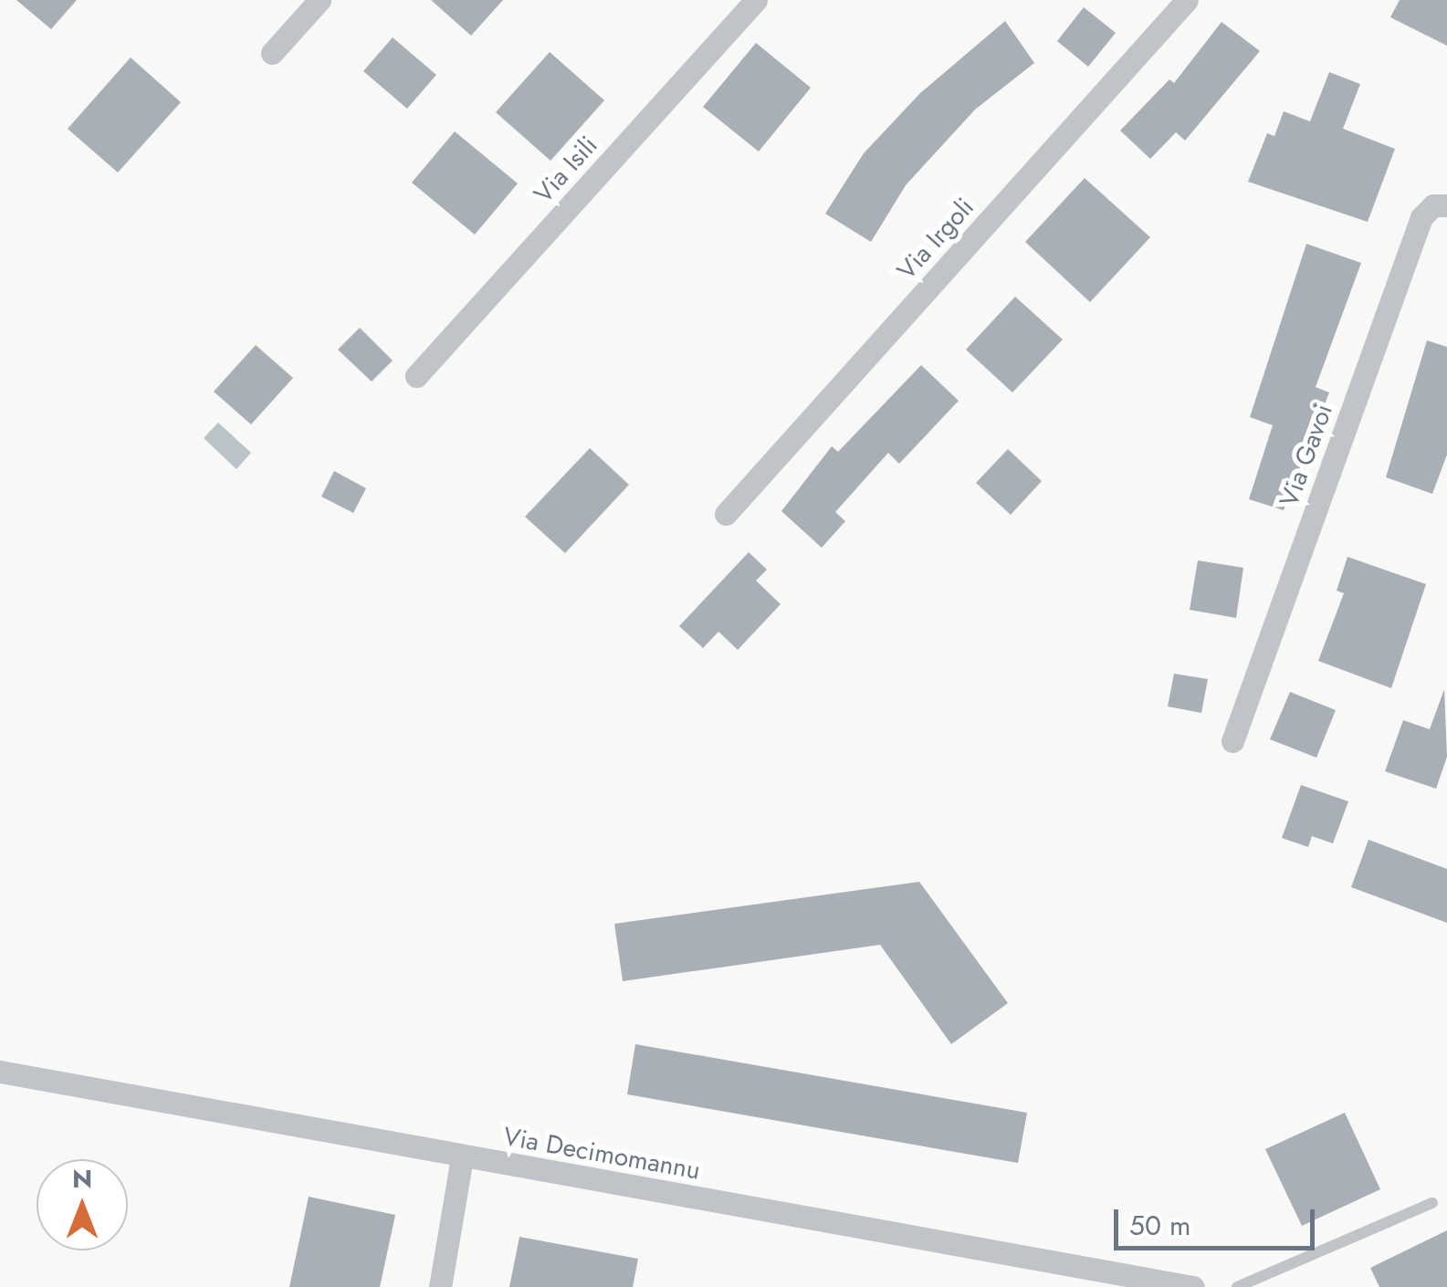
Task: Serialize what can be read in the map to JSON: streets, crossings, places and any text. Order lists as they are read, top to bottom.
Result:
{
  "streets": {
    "street": [
      "Via Isili",
      "Via Irgoli",
      "Via Gavoi",
      "Via Decimomannu"
    ]
  },
  "scale_bar": "50 m",
  "north": "top"
}
